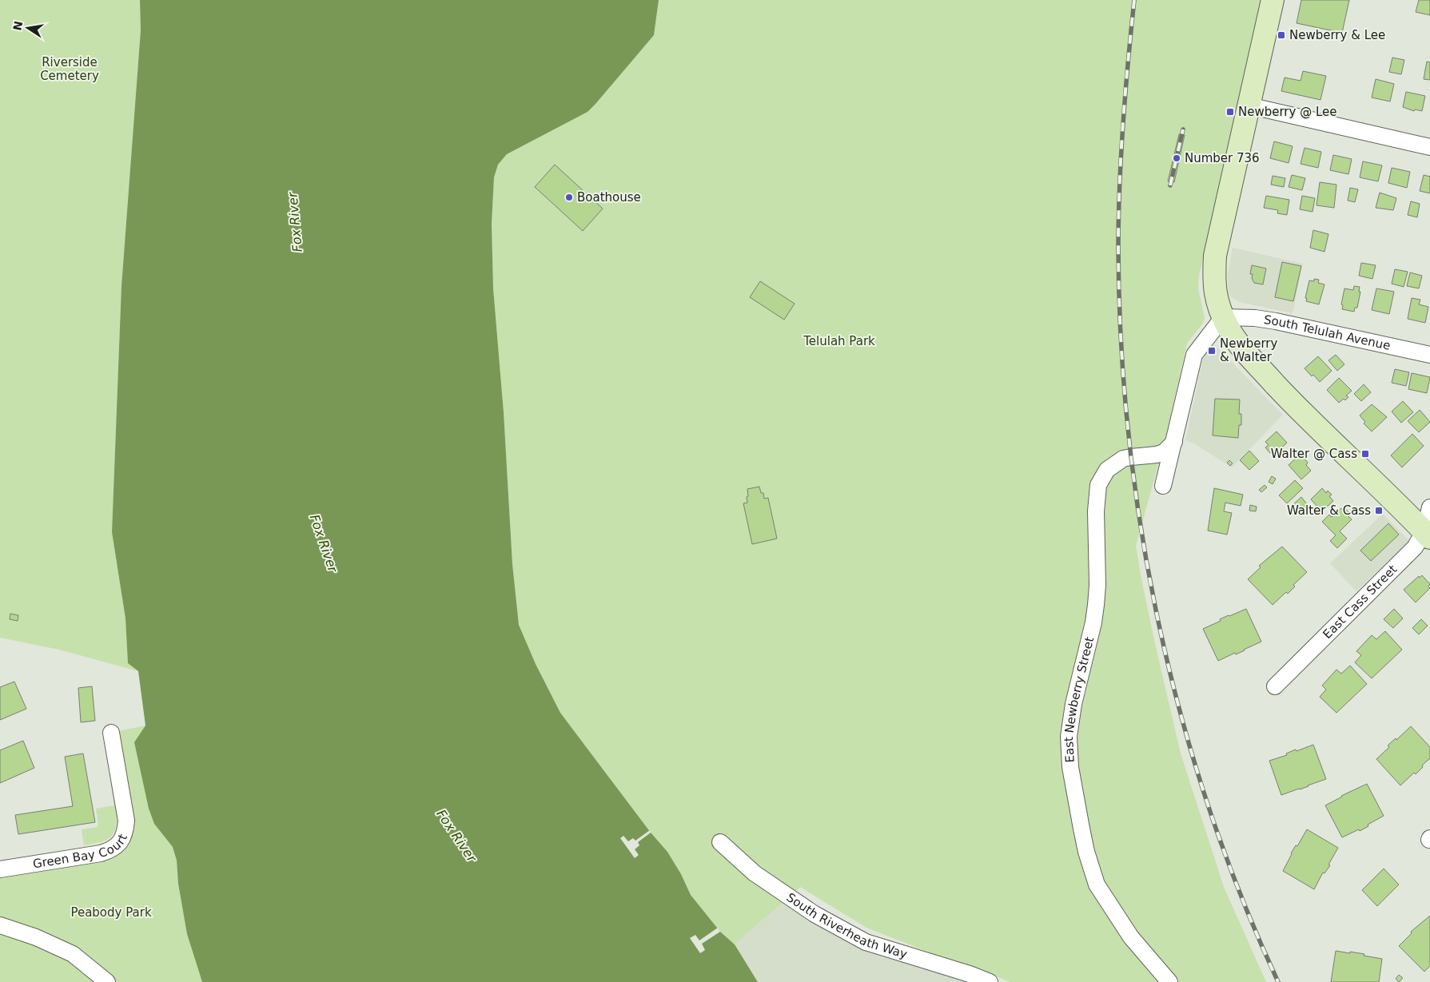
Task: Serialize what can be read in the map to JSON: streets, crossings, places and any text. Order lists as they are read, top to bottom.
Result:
{
  "streets": {
    "street": [
      "South Telulah Avenue",
      "East Cass Street",
      "East Newberry Street",
      "Green Bay Court",
      "South Riverheath Way"
    ]
  },
  "water": ["Fox River"],
  "parks": ["Riverside Cemetery", "Telulah Park", "Peabody Park"],
  "places": {
    "transit": [
      "Newberry & Lee",
      "Newberry @ Lee",
      "Newberry & Walter",
      "Walter @ Cass",
      "Walter & Cass"
    ],
    "other": ["Number 736", "Boathouse"]
  },
  "north": "left"
}
